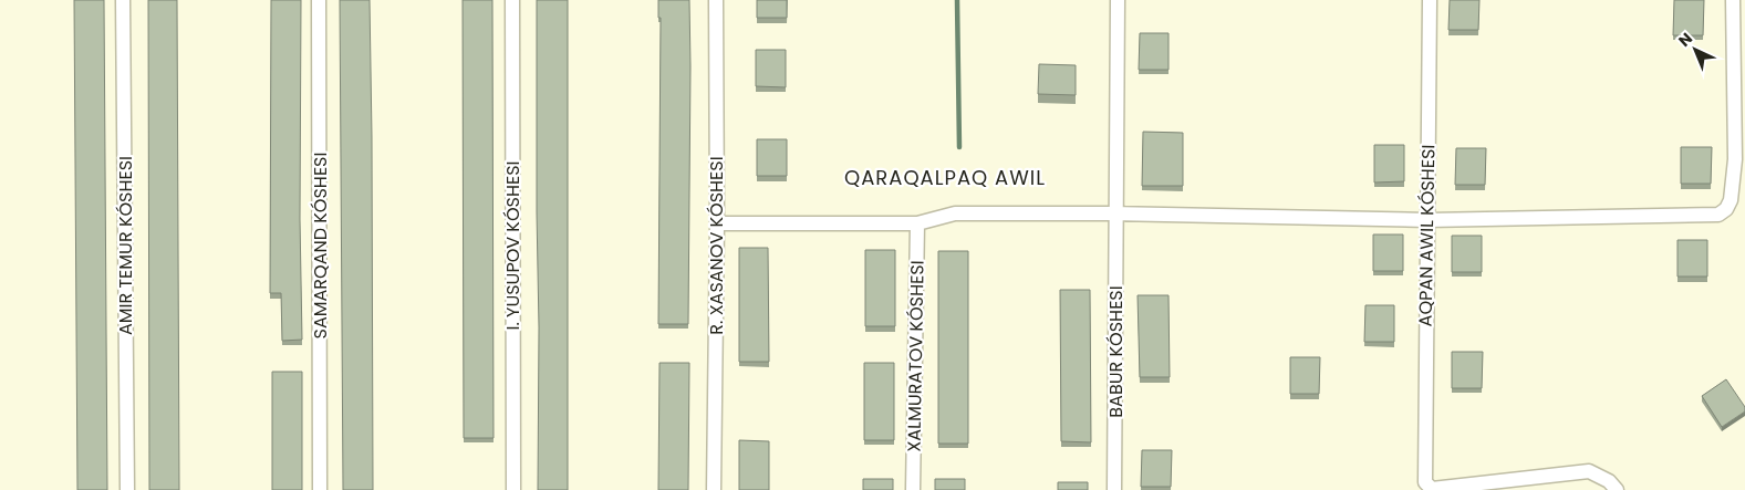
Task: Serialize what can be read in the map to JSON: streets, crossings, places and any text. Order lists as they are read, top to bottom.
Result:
{
  "streets": {
    "street": [
      "AMIR TEMUR KÓSHESI",
      "SAMARQAND KÓSHESI",
      "I. YUSUPOV KÓSHESI",
      "R. XASANOV KÓSHESI",
      "BABUR KÓSHESI",
      "XALMURATOV KÓSHESI"
    ]
  },
  "districts": ["QARAQALPAQ AWIL"],
  "north": "top left"
}
